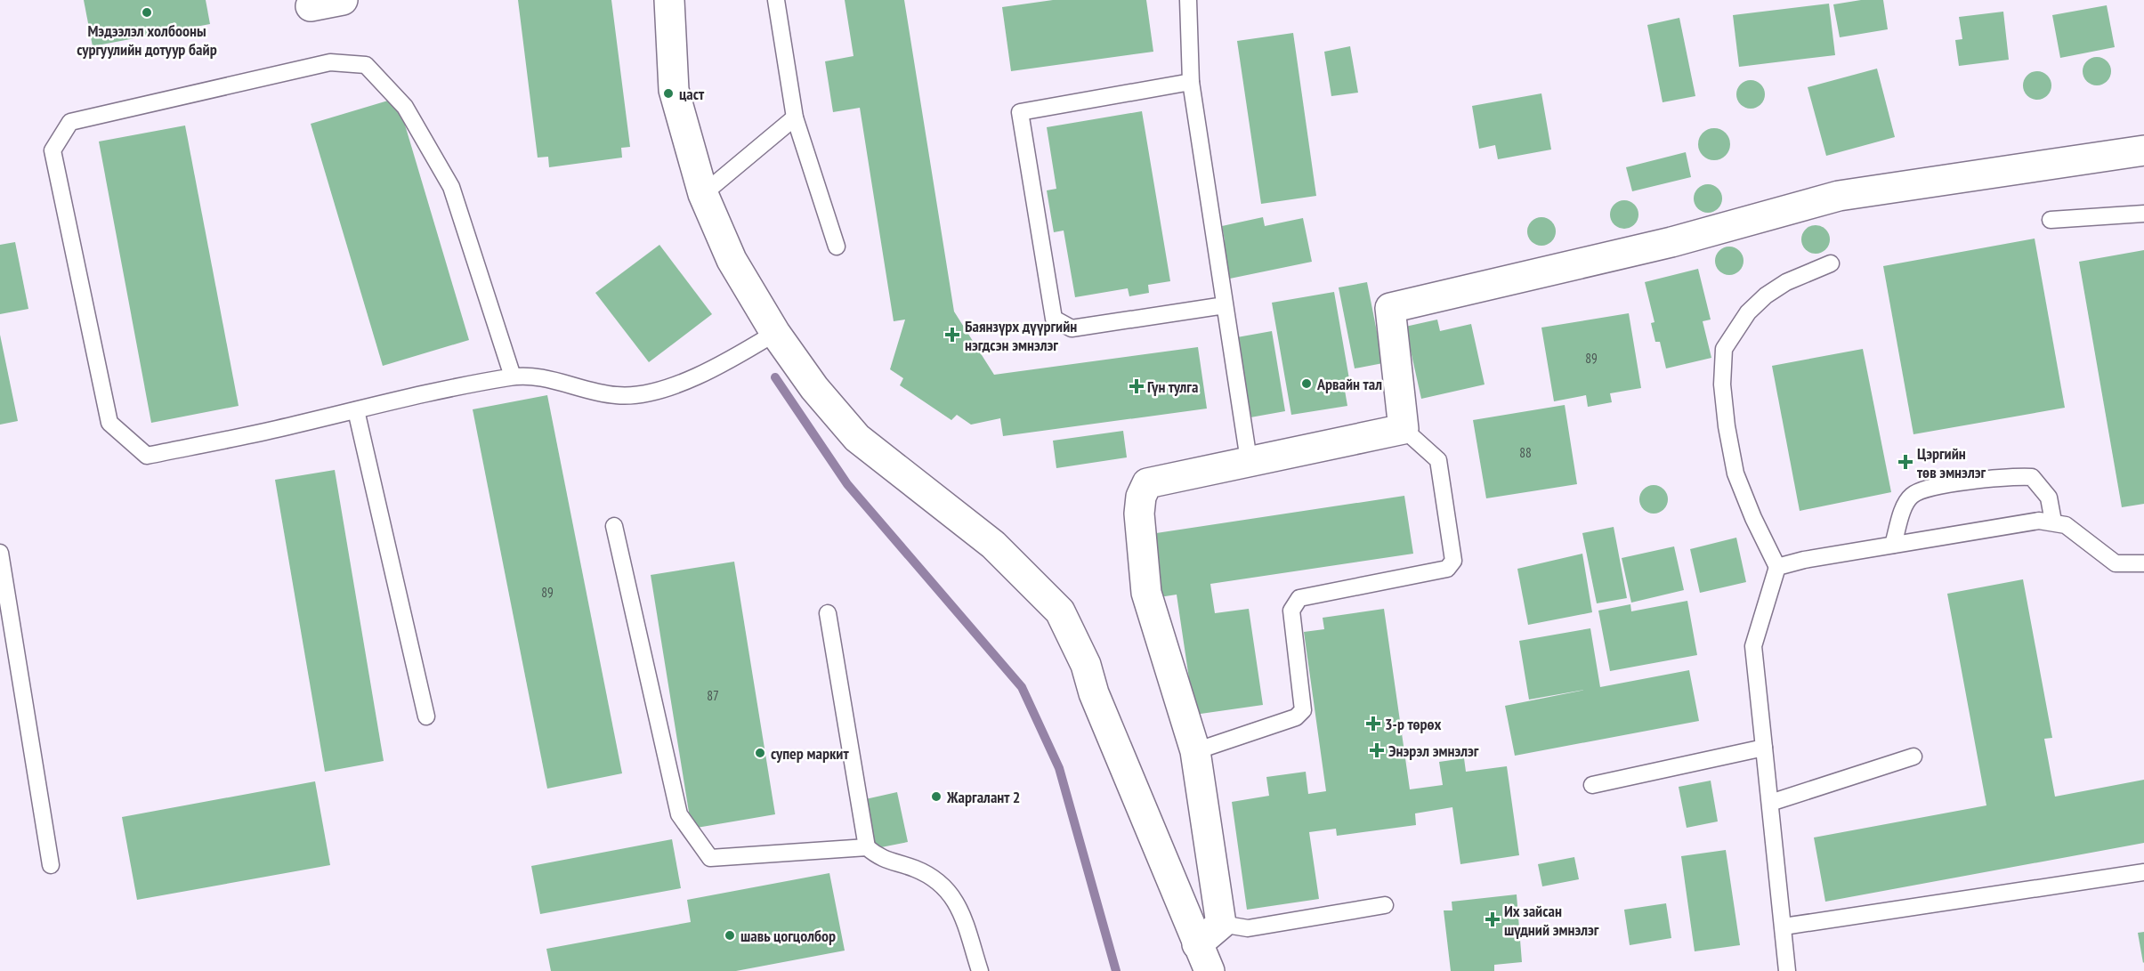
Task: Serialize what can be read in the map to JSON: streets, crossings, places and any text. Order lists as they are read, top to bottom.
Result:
{
  "places": {
    "other": [
      "Мэдээлэл холбооны сургуулийн дотуур байр",
      "цаст",
      "Арвайн тал",
      "супер маркит",
      "Жаргалант 2",
      "шавь цогцолбор"
    ],
    "health": [
      "Баянзүрх дүүргийн нэгдсэн эмнэлэг",
      "Гүн тулга",
      "Цэргийн төв эмнэлэг",
      "3-р төрөх",
      "Энэрэл эмнэлэг",
      "Их зайсан шүдний эмнэлэг"
    ]
  },
  "house_numbers": [
    "89",
    "88",
    "89",
    "87"
  ]
}
